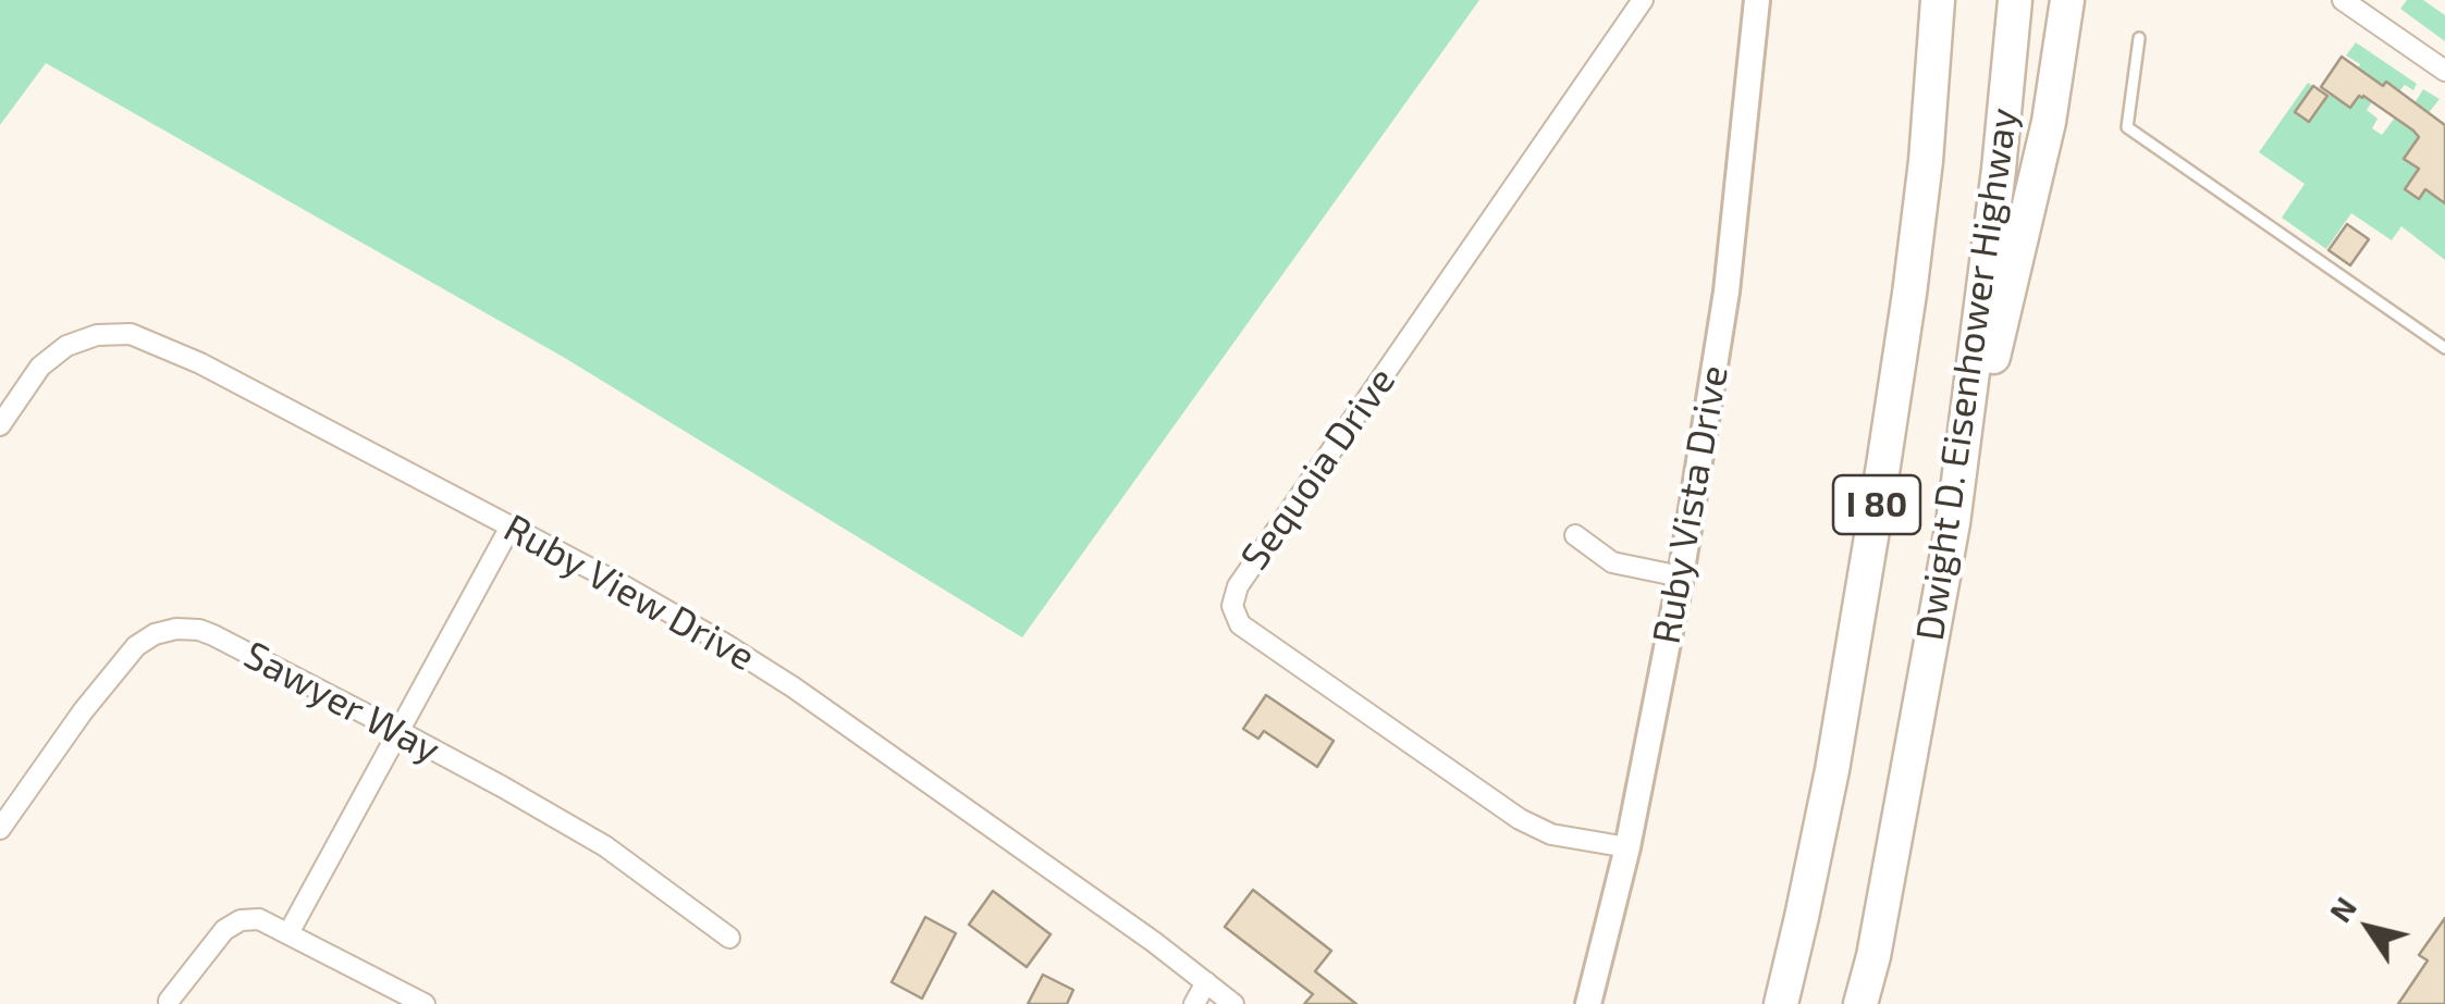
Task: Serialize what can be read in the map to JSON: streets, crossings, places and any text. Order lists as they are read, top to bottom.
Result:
{
  "streets": {
    "highway": ["Dwight D. Eisenhower Highway", "I 80"],
    "street": [
      "Sequoia Drive",
      "Ruby Vista Drive",
      "Ruby View Drive",
      "Sawyer Way"
    ]
  },
  "crossings": [
    ["Sequoia Drive", "Ruby Vista Drive"]
  ],
  "north": "top left"
}
